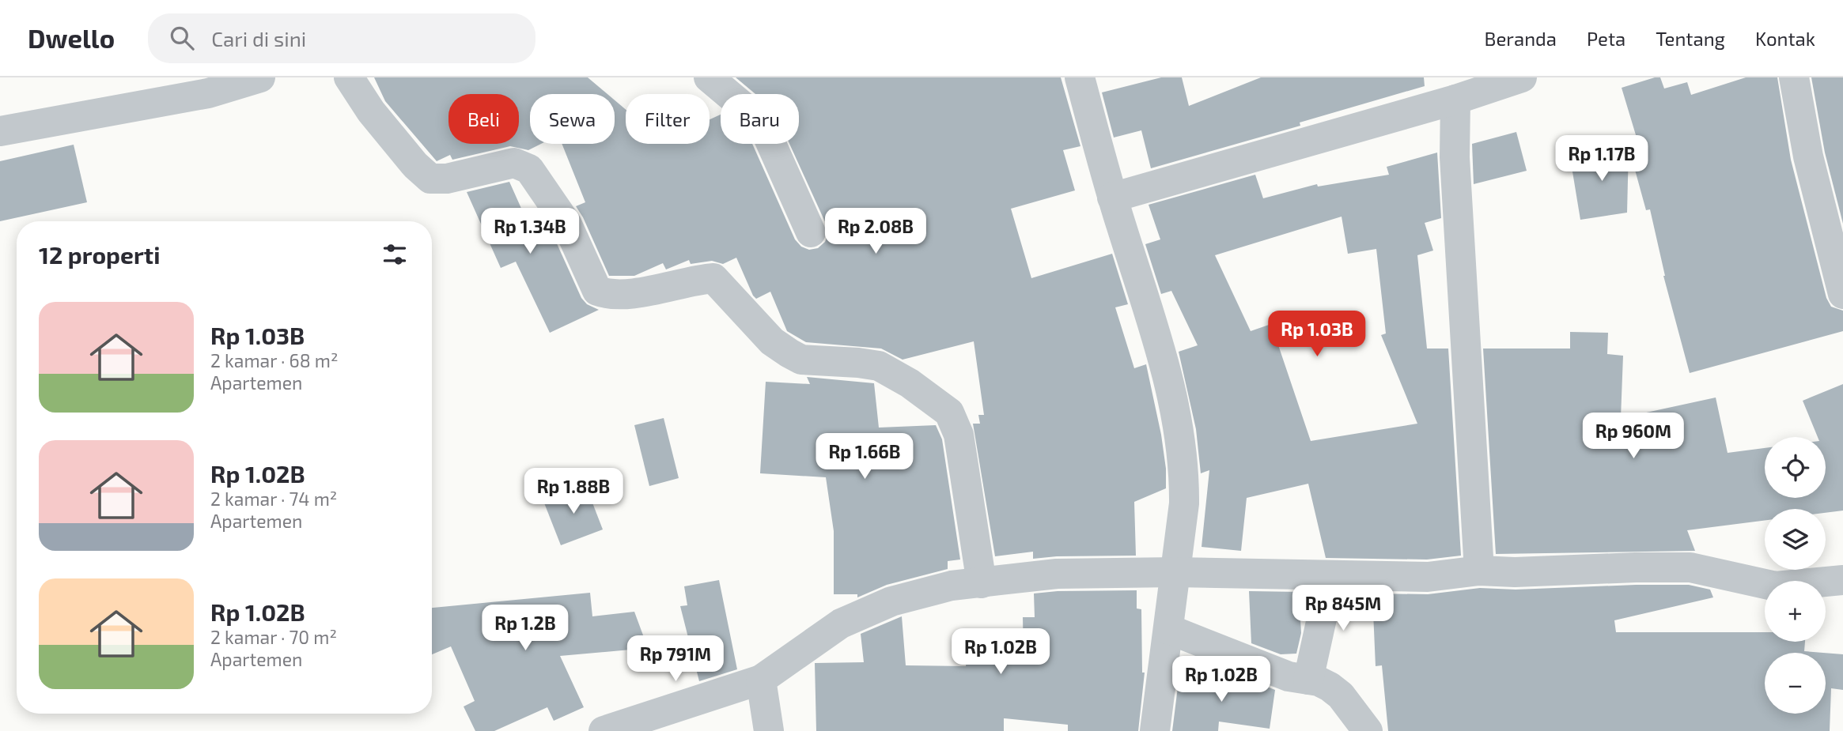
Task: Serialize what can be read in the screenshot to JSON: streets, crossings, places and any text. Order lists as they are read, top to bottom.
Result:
{
  "page": {
    "header": "Dwello",
    "search": "Cari di sini",
    "nav": [
      "Beranda",
      "Peta",
      "Tentang",
      "Kontak"
    ],
    "chip": [
      "Beli",
      "Sewa",
      "Filter",
      "Baru"
    ],
    "price": [
      "Rp 1.17B",
      "Rp 1.34B",
      "Rp 2.08B",
      "Rp 1.03B",
      "Rp 960M",
      "Rp 1.66B",
      "Rp 1.88B",
      "Rp 845M",
      "Rp 1.2B",
      "Rp 1.02B",
      "Rp 791M",
      "Rp 1.02B"
    ],
    "heading": "12 properti",
    "list": [
      {
        "name": "Rp 1.03B",
        "note": "2 kamar · 68 m² · Apartemen"
      },
      {
        "name": "Rp 1.02B",
        "note": "2 kamar · 74 m² · Apartemen"
      },
      {
        "name": "Rp 1.02B",
        "note": "2 kamar · 70 m² · Apartemen"
      }
    ],
    "map_buttons": ["+", "−"]
  }
}
